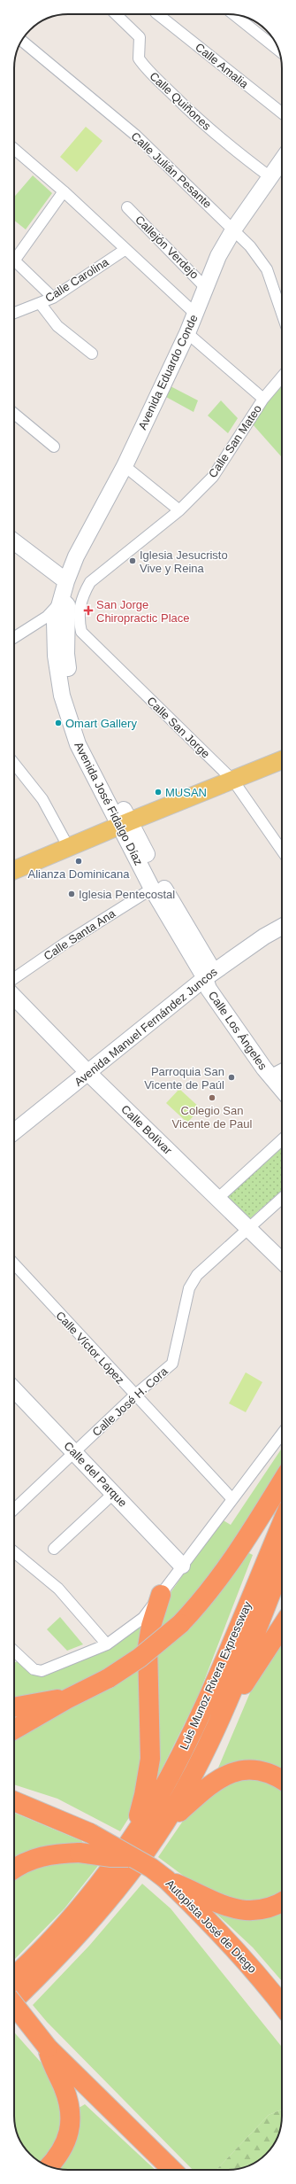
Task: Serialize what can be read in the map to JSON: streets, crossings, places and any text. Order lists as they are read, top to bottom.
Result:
{
  "streets": {
    "highway": ["Luis Munoz Rivera Expressway", "Autopista José de Diego"],
    "street": [
      "Calle Amalia",
      "Calle Quiñones",
      "Calle Julián Pesante",
      "Callejón Verdejo",
      "Calle Carolina",
      "Avenida Eduardo Conde",
      "Calle San Mateo",
      "Calle San Jorge",
      "Avenida José Fidalgo Díaz",
      "Calle Santa Ana",
      "Avenida Manuel Fernández Juncos",
      "Calle Los Ángeles",
      "Calle Bolívar",
      "Calle Víctor López",
      "Calle José H. Cora",
      "Calle del Parque"
    ]
  },
  "crossings": [
    ["Calle Quiñones", "Avenida Eduardo Conde"],
    ["Calle Julián Pesante", "Avenida Eduardo Conde"],
    ["Callejón Verdejo", "Avenida Eduardo Conde"],
    ["Avenida Eduardo Conde", "Avenida José Fidalgo Díaz"],
    ["Calle San Mateo", "Calle San Jorge"],
    ["Avenida José Fidalgo Díaz", "Calle Santa Ana"],
    ["Avenida José Fidalgo Díaz", "Avenida Manuel Fernández Juncos"],
    ["Avenida José Fidalgo Díaz", "Calle Los Ángeles"],
    ["Avenida Manuel Fernández Juncos", "Calle Los Ángeles"],
    ["Avenida Manuel Fernández Juncos", "Calle Bolívar"],
    ["Calle Bolívar", "Calle José H. Cora"],
    ["Calle Víctor López", "Calle José H. Cora"],
    ["Calle José H. Cora", "Calle del Parque"]
  ],
  "places": {
    "other": [
      "Iglesia Jesucristo Vive y Reina",
      "Omart Gallery",
      "MUSAN",
      "Alianza Dominicana",
      "Iglesia Pentecostal",
      "Parroquia San Vicente de Paúl",
      "Colegio San Vicente de Paul"
    ],
    "health": ["San Jorge Chiropractic Place"]
  }
}
